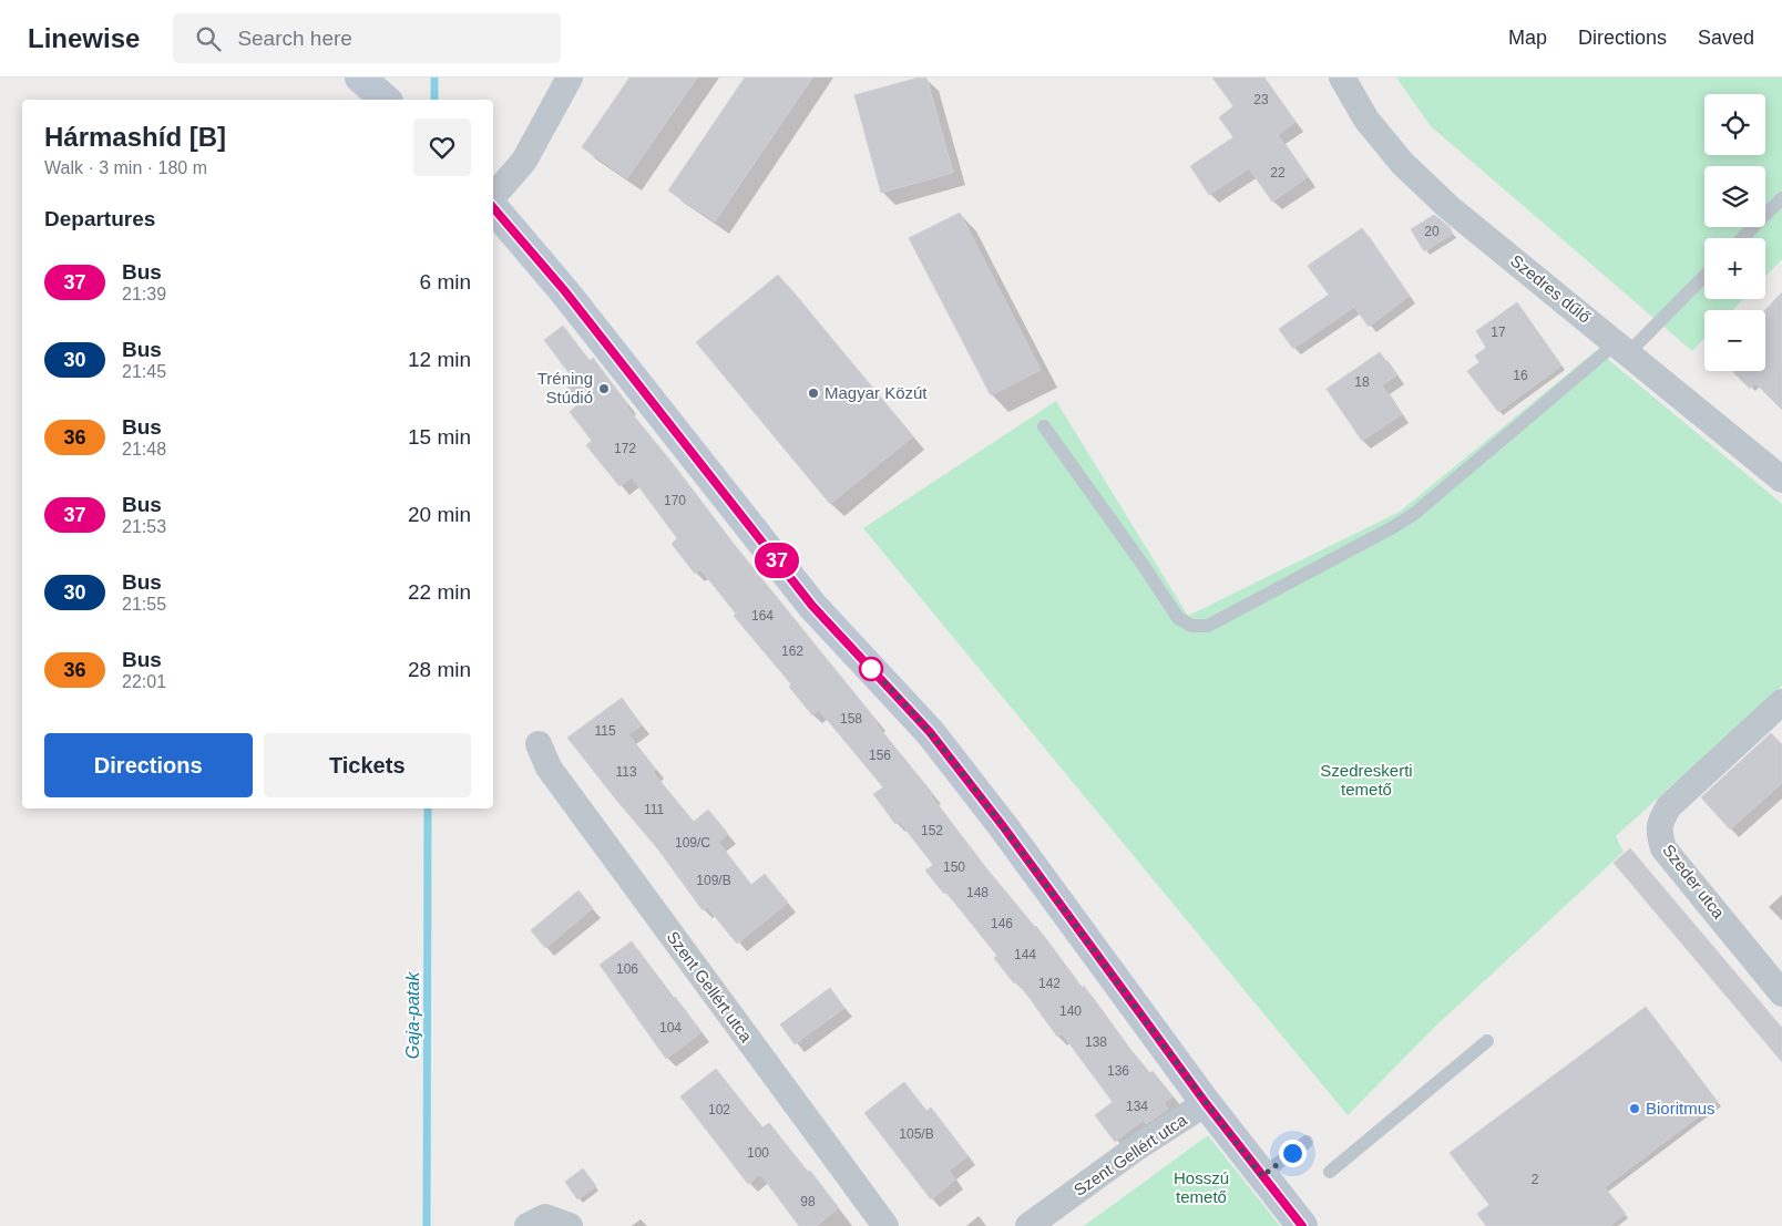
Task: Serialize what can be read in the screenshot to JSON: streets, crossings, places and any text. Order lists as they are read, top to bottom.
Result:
{
  "streets": {
    "street": ["Szedres dűlő", "Szeder utca", "Szent Gellért utca"]
  },
  "water": ["Gaja-patak"],
  "parks": ["Szedreskerti temető", "Hosszú temető"],
  "places": ["Tréning Stúdió", "Magyar Közút", "Bioritmus"],
  "lines": ["bus line 37"],
  "house_numbers": [
    "23",
    "22",
    "20",
    "17",
    "16",
    "18",
    "172",
    "170",
    "164",
    "162",
    "158",
    "115",
    "156",
    "113",
    "111",
    "152",
    "109/C",
    "150",
    "109/B",
    "148",
    "146",
    "144",
    "106",
    "142",
    "140",
    "104",
    "138",
    "136",
    "134",
    "102",
    "105/B",
    "100",
    "2",
    "98"
  ],
  "page": {
    "header": "Linewise",
    "search": "Search here",
    "nav": ["Map", "Directions", "Saved"],
    "on_map": "37",
    "map_buttons": ["+", "−"],
    "heading": [
      ["Hármashíd [B]", "Walk · 3 min · 180 m"],
      "Departures"
    ],
    "list": [
      {
        "mark": "37",
        "name": "Bus",
        "note": "21:39",
        "value": "6 min"
      },
      {
        "mark": "30",
        "name": "Bus",
        "note": "21:45",
        "value": "12 min"
      },
      {
        "mark": "36",
        "name": "Bus",
        "note": "21:48",
        "value": "15 min"
      },
      {
        "mark": "37",
        "name": "Bus",
        "note": "21:53",
        "value": "20 min"
      },
      {
        "mark": "30",
        "name": "Bus",
        "note": "21:55",
        "value": "22 min"
      },
      {
        "mark": "36",
        "name": "Bus",
        "note": "22:01",
        "value": "28 min"
      }
    ],
    "buttons": ["Directions", "Tickets"]
  }
}
